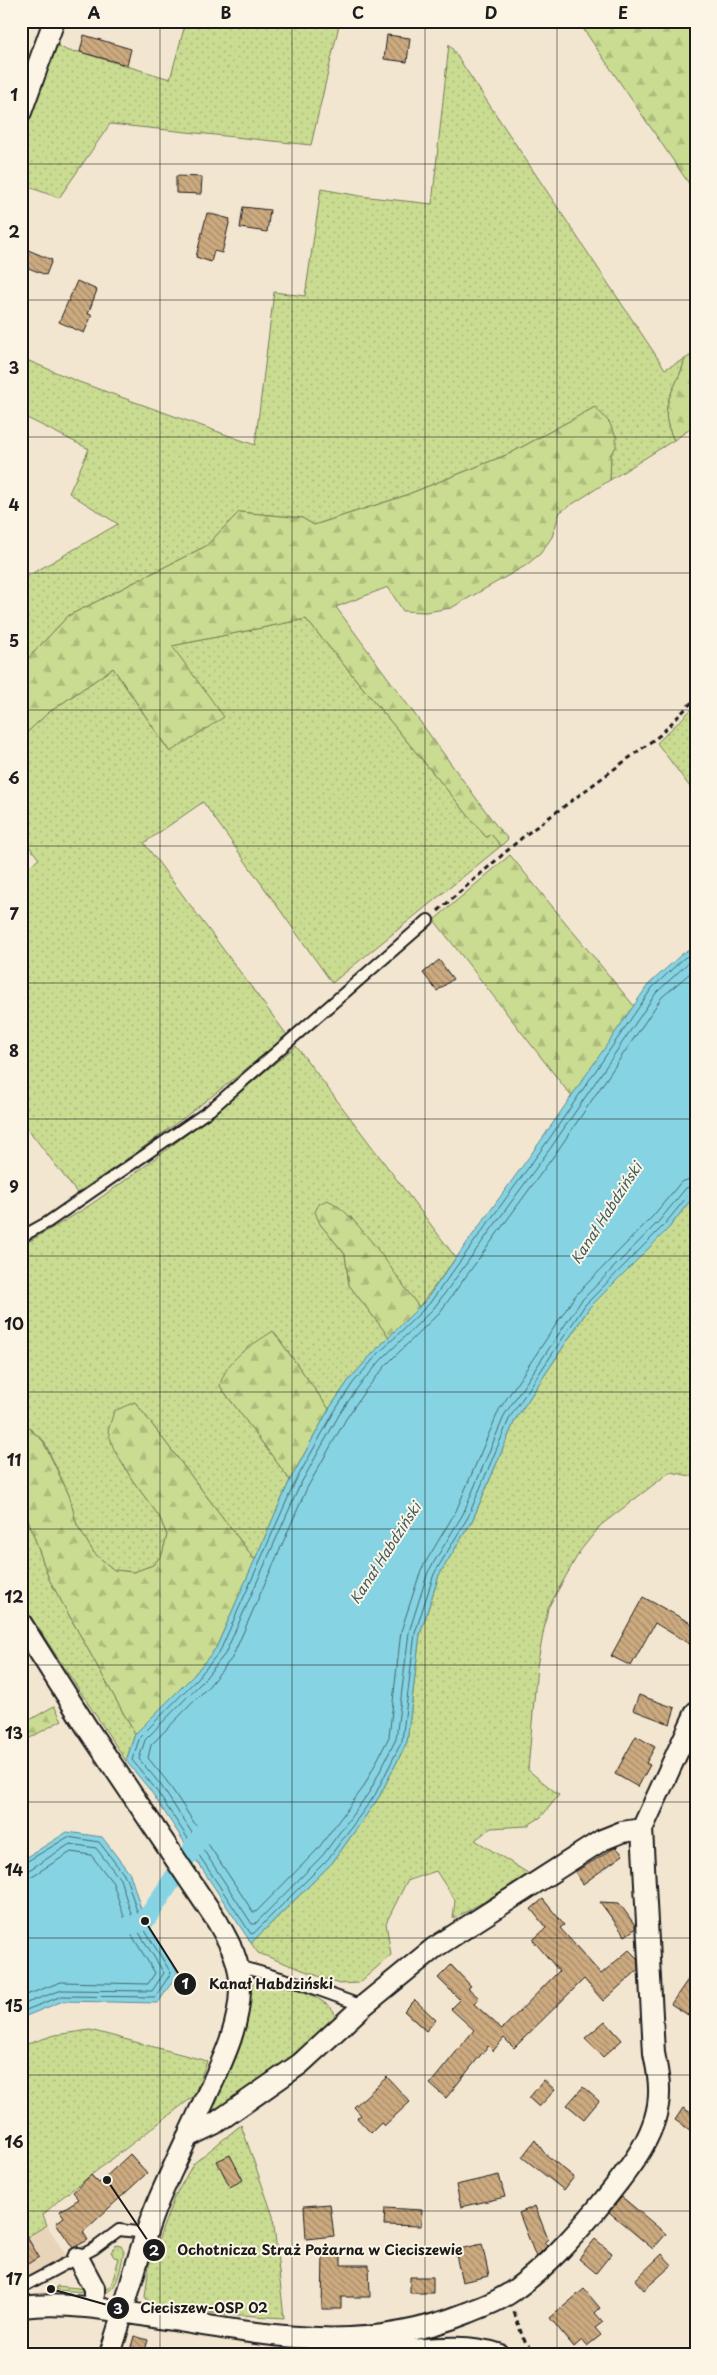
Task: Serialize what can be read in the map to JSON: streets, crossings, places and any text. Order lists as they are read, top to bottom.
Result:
{
  "water": ["Kanał Habdziński"],
  "places": ["Kanał Habdziński", "Ochotnicza Straż Pożarna w Cieciszewie", "Cieciszew-OSP 02"],
  "grid": {
    "columns": [
      "A",
      "B",
      "C",
      "D",
      "E"
    ],
    "rows": [
      "1",
      "2",
      "3",
      "4",
      "5",
      "6",
      "7",
      "8",
      "9",
      "10",
      "11",
      "12",
      "13",
      "14",
      "15",
      "16",
      "17"
    ]
  }
}
